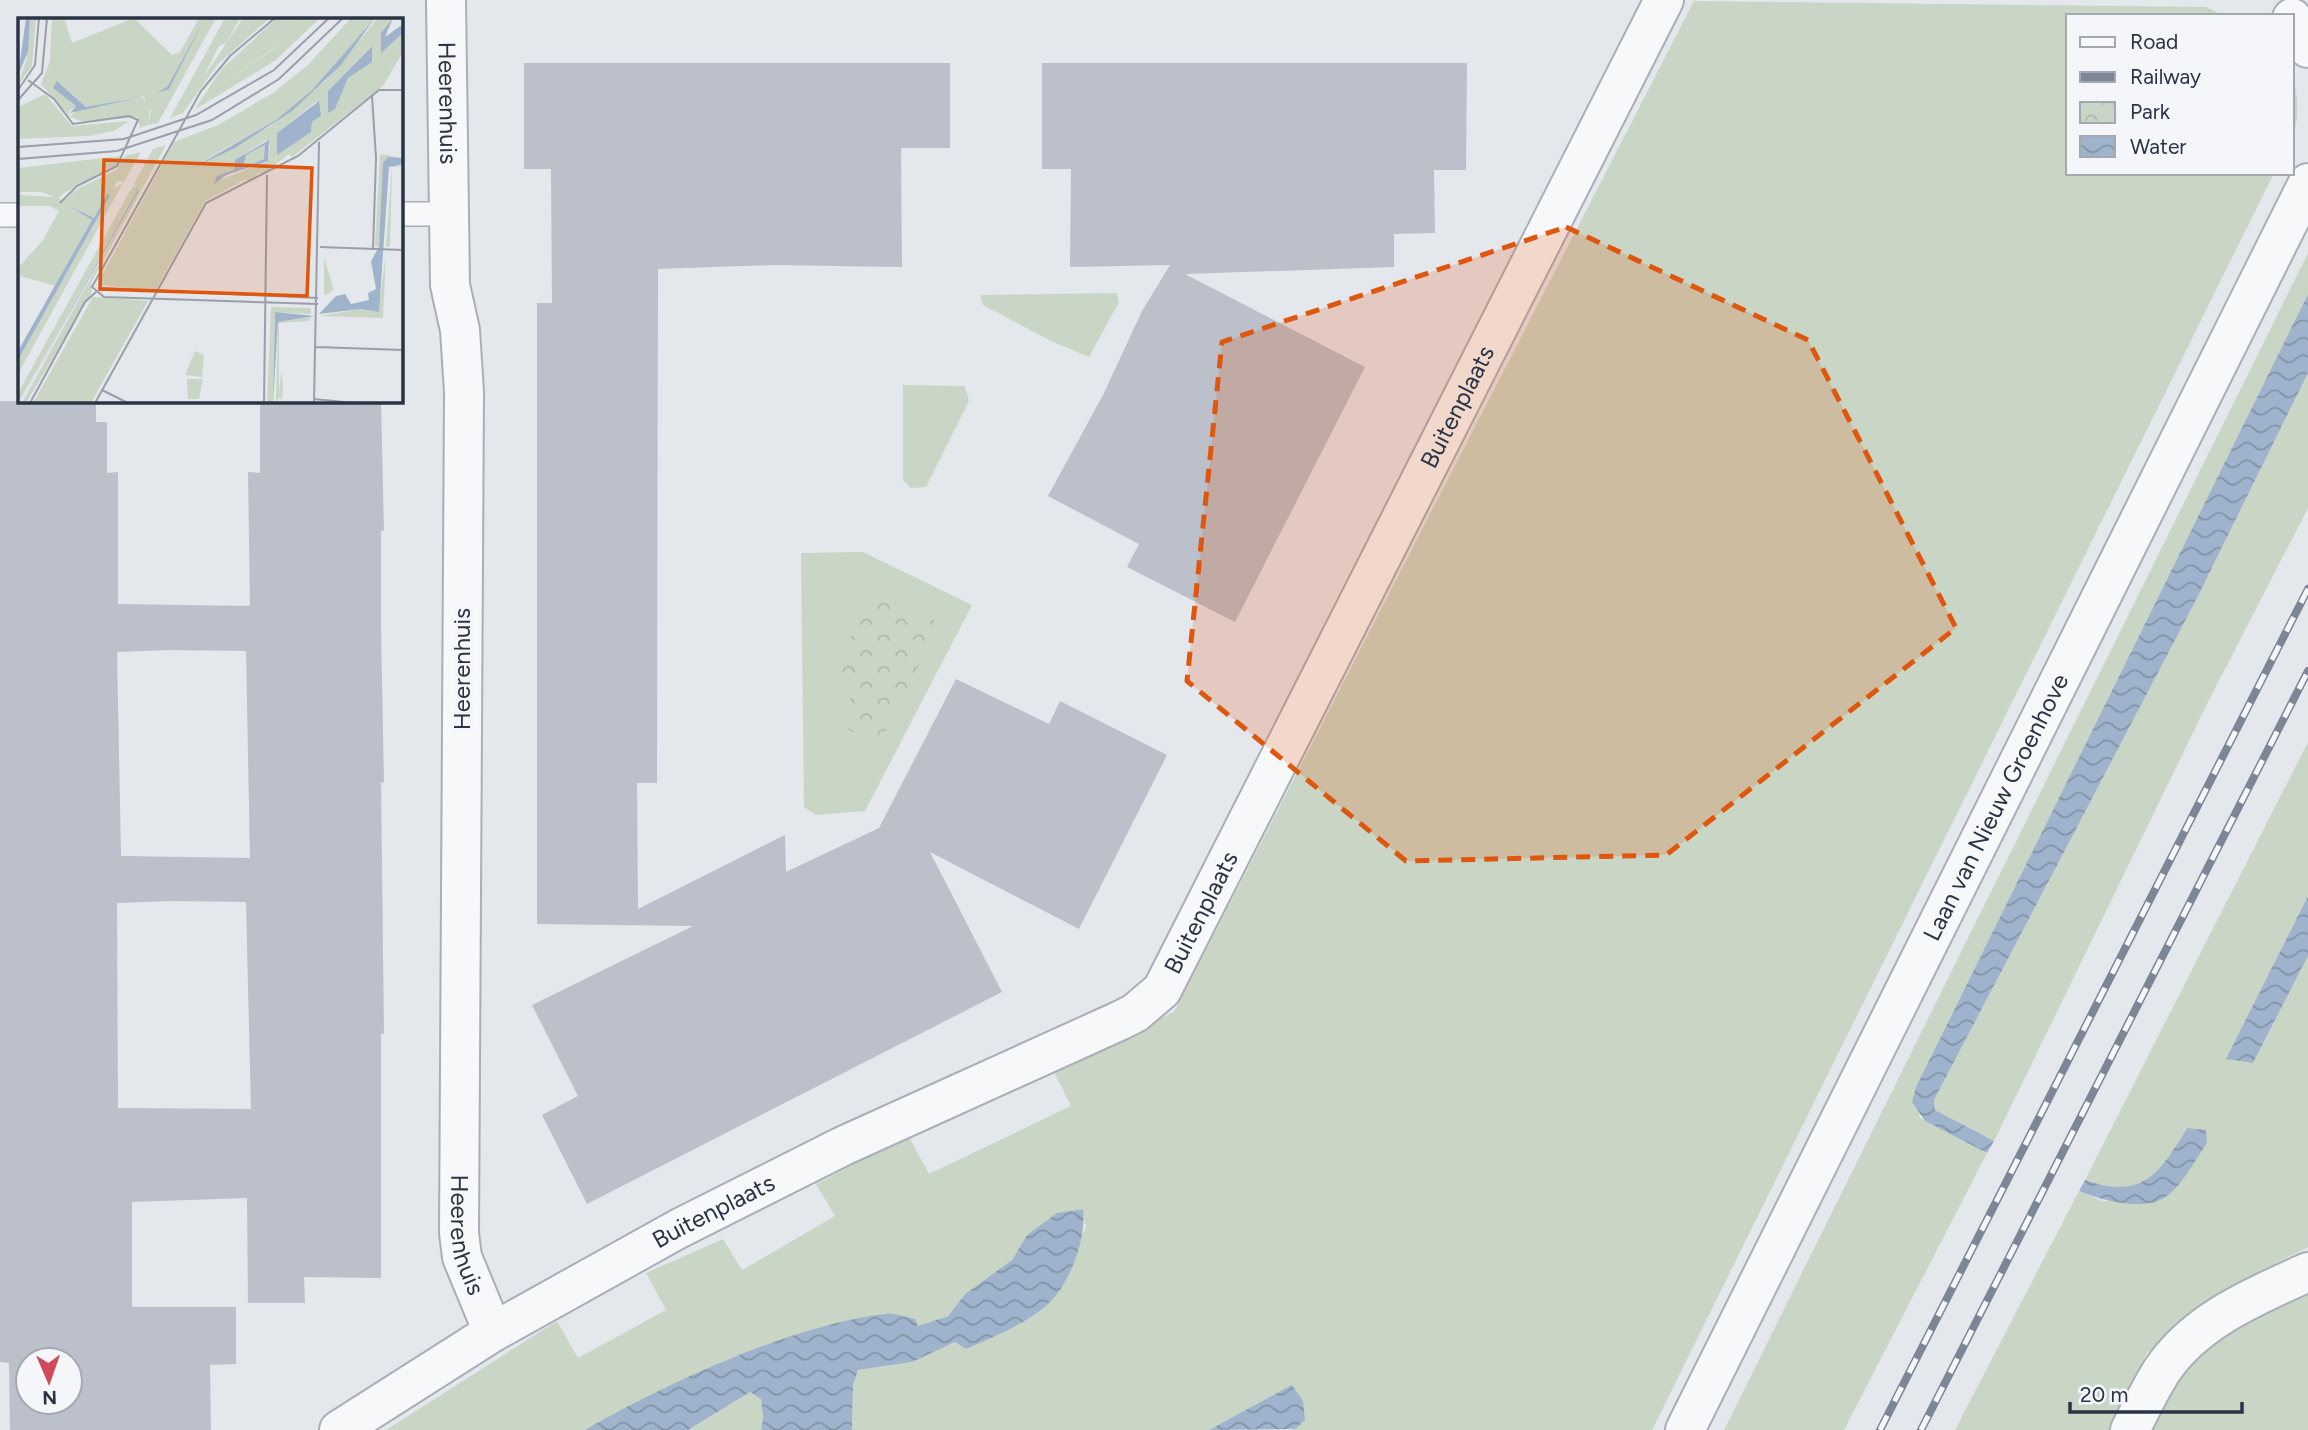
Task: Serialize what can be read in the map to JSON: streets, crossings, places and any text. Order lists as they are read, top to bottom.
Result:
{
  "streets": {
    "street": ["Heerenhuis", "Buitenplaats", "Laan van Nieuw Groenhove"]
  },
  "crossings": [
    ["Heerenhuis", "Buitenplaats"]
  ],
  "legend": [
    "Road",
    "Railway",
    "Park",
    "Water"
  ],
  "scale_bar": "20 m",
  "north": "bottom"
}
